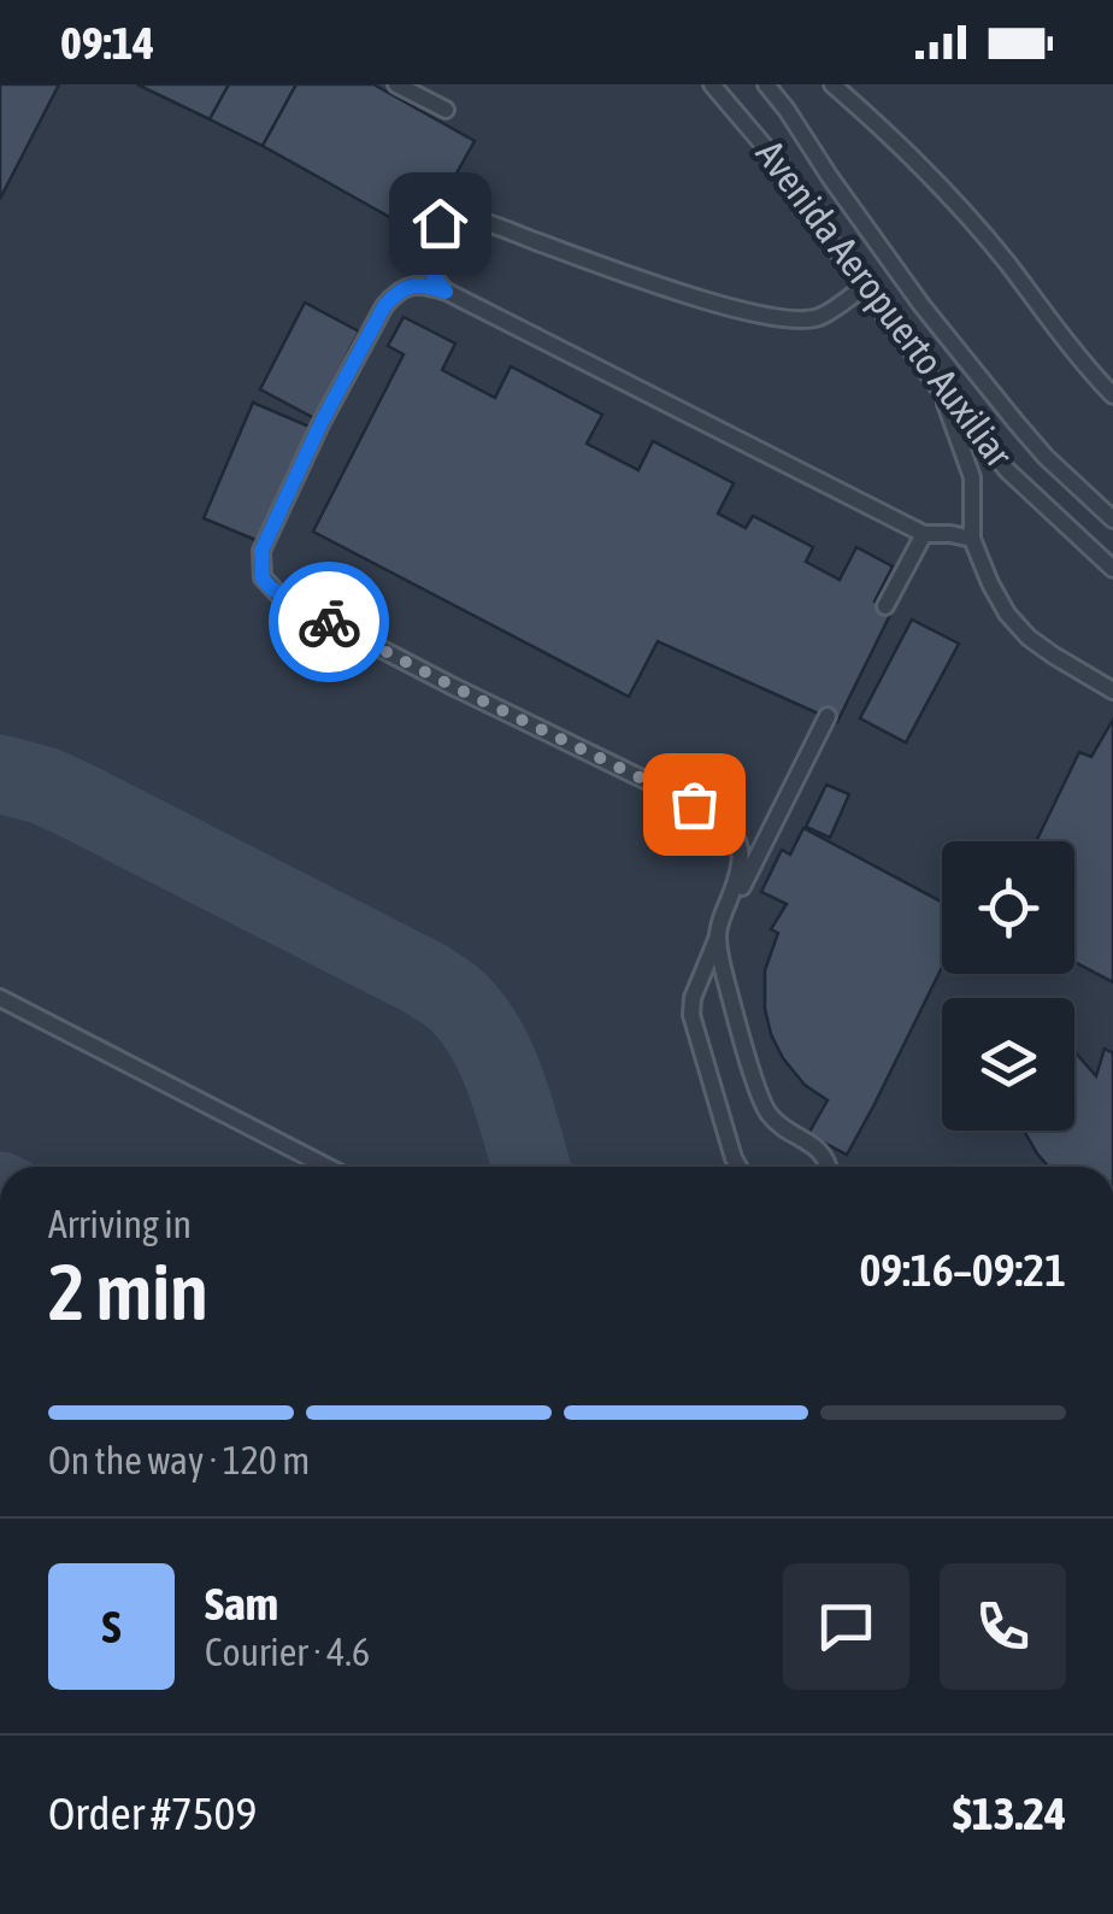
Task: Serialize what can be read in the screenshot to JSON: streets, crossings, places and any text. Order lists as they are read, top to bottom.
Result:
{
  "streets": {
    "lane": ["Avenida Aeropuerto Auxiliar"]
  },
  "page": {
    "status": "09:14",
    "heading": ["2 min", "Arriving in", "09:16–09:21"],
    "panel": [
      "Sam",
      "Courier · 4.6",
      "Order #7509",
      "$13.24"
    ],
    "bar": "On the way · 120 m",
    "round": "S"
  }
}
